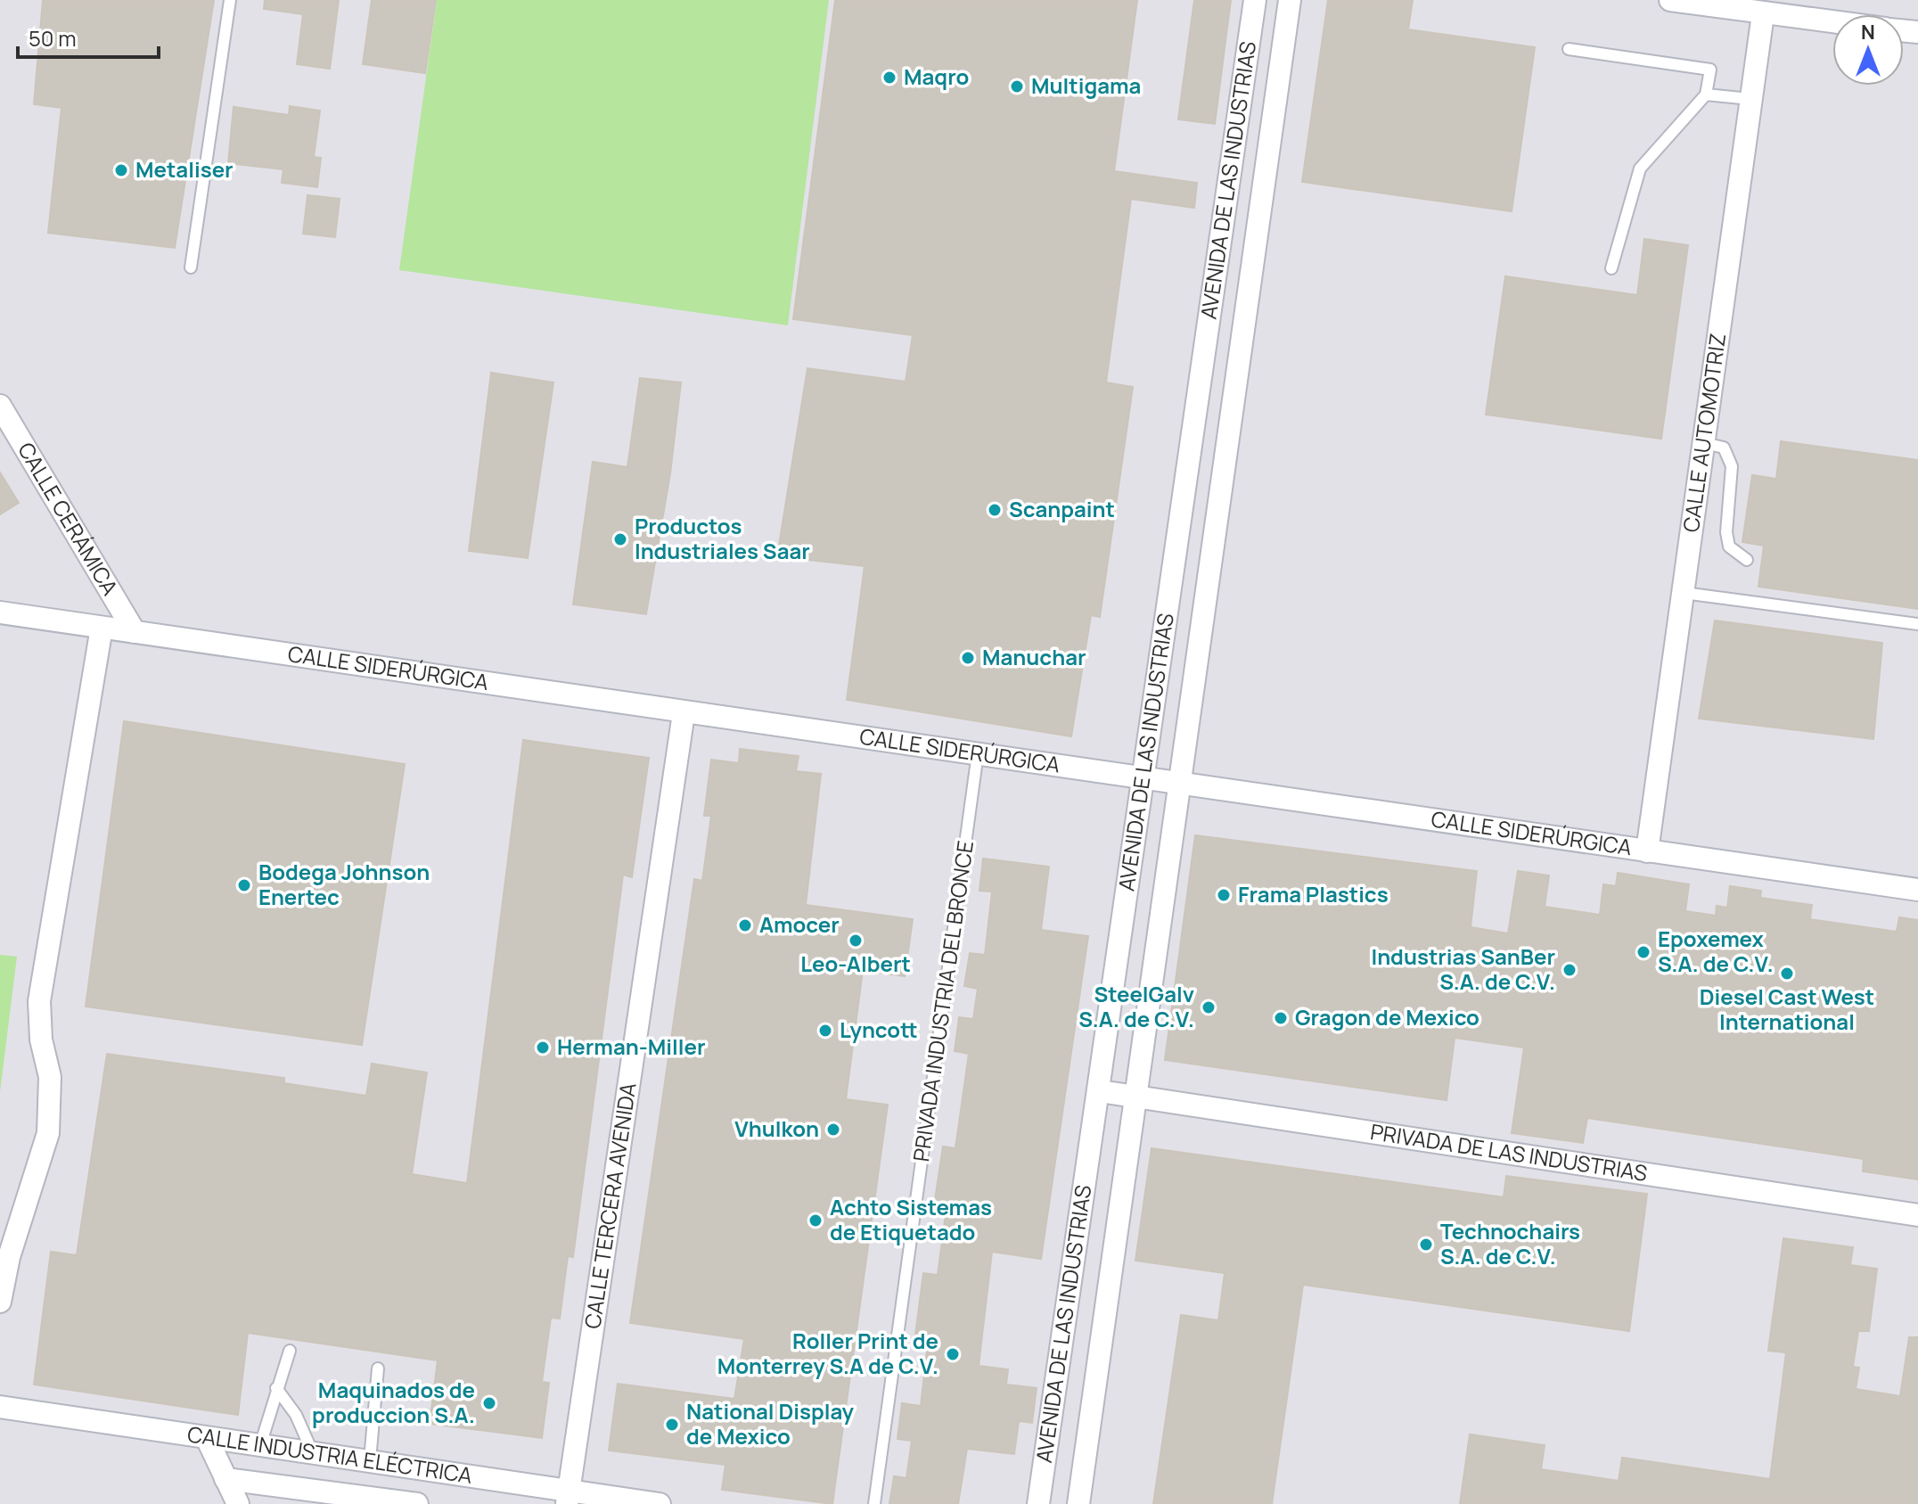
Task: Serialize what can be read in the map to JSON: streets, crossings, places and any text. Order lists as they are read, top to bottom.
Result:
{
  "streets": {
    "street": [
      "AVENIDA DE LAS INDUSTRIAS",
      "CALLE AUTOMOTRIZ",
      "CALLE CERÁMICA",
      "CALLE SIDERÚRGICA",
      "PRIVADA DE LAS INDUSTRIAS",
      "CALLE TERCERA AVENIDA",
      "CALLE INDUSTRIA ELÉCTRICA"
    ],
    "lane": ["PRIVADA INDUSTRIA DEL BRONCE"]
  },
  "crossings": [
    ["AVENIDA DE LAS INDUSTRIAS", "CALLE SIDERÚRGICA"],
    ["AVENIDA DE LAS INDUSTRIAS", "PRIVADA DE LAS INDUSTRIAS"],
    ["CALLE AUTOMOTRIZ", "CALLE SIDERÚRGICA"],
    ["CALLE CERÁMICA", "CALLE SIDERÚRGICA"],
    ["CALLE SIDERÚRGICA", "PRIVADA INDUSTRIA DEL BRONCE"],
    ["CALLE SIDERÚRGICA", "CALLE TERCERA AVENIDA"],
    ["CALLE TERCERA AVENIDA", "CALLE INDUSTRIA ELÉCTRICA"]
  ],
  "places": [
    "Maqro",
    "Multigama",
    "Metaliser",
    "Scanpaint",
    "Productos Industriales Saar",
    "Manuchar",
    "Bodega Johnson Enertec",
    "Frama Plastics",
    "Amocer",
    "Leo-Albert",
    "Epoxemex S.A. de C.V.",
    "Industrias SanBer S.A. de C.V.",
    "Diesel Cast West International",
    "SteelGalv S.A. de C.V.",
    "Gragon de Mexico",
    "Lyncott",
    "Herman-Miller",
    "Vhulkon",
    "Achto Sistemas de Etiquetado",
    "Technochairs S.A. de C.V.",
    "Roller Print de Monterrey S.A de C.V.",
    "Maquinados de produccion S.A.",
    "National Display de Mexico"
  ],
  "scale_bar": "50 m",
  "north": "top"
}
